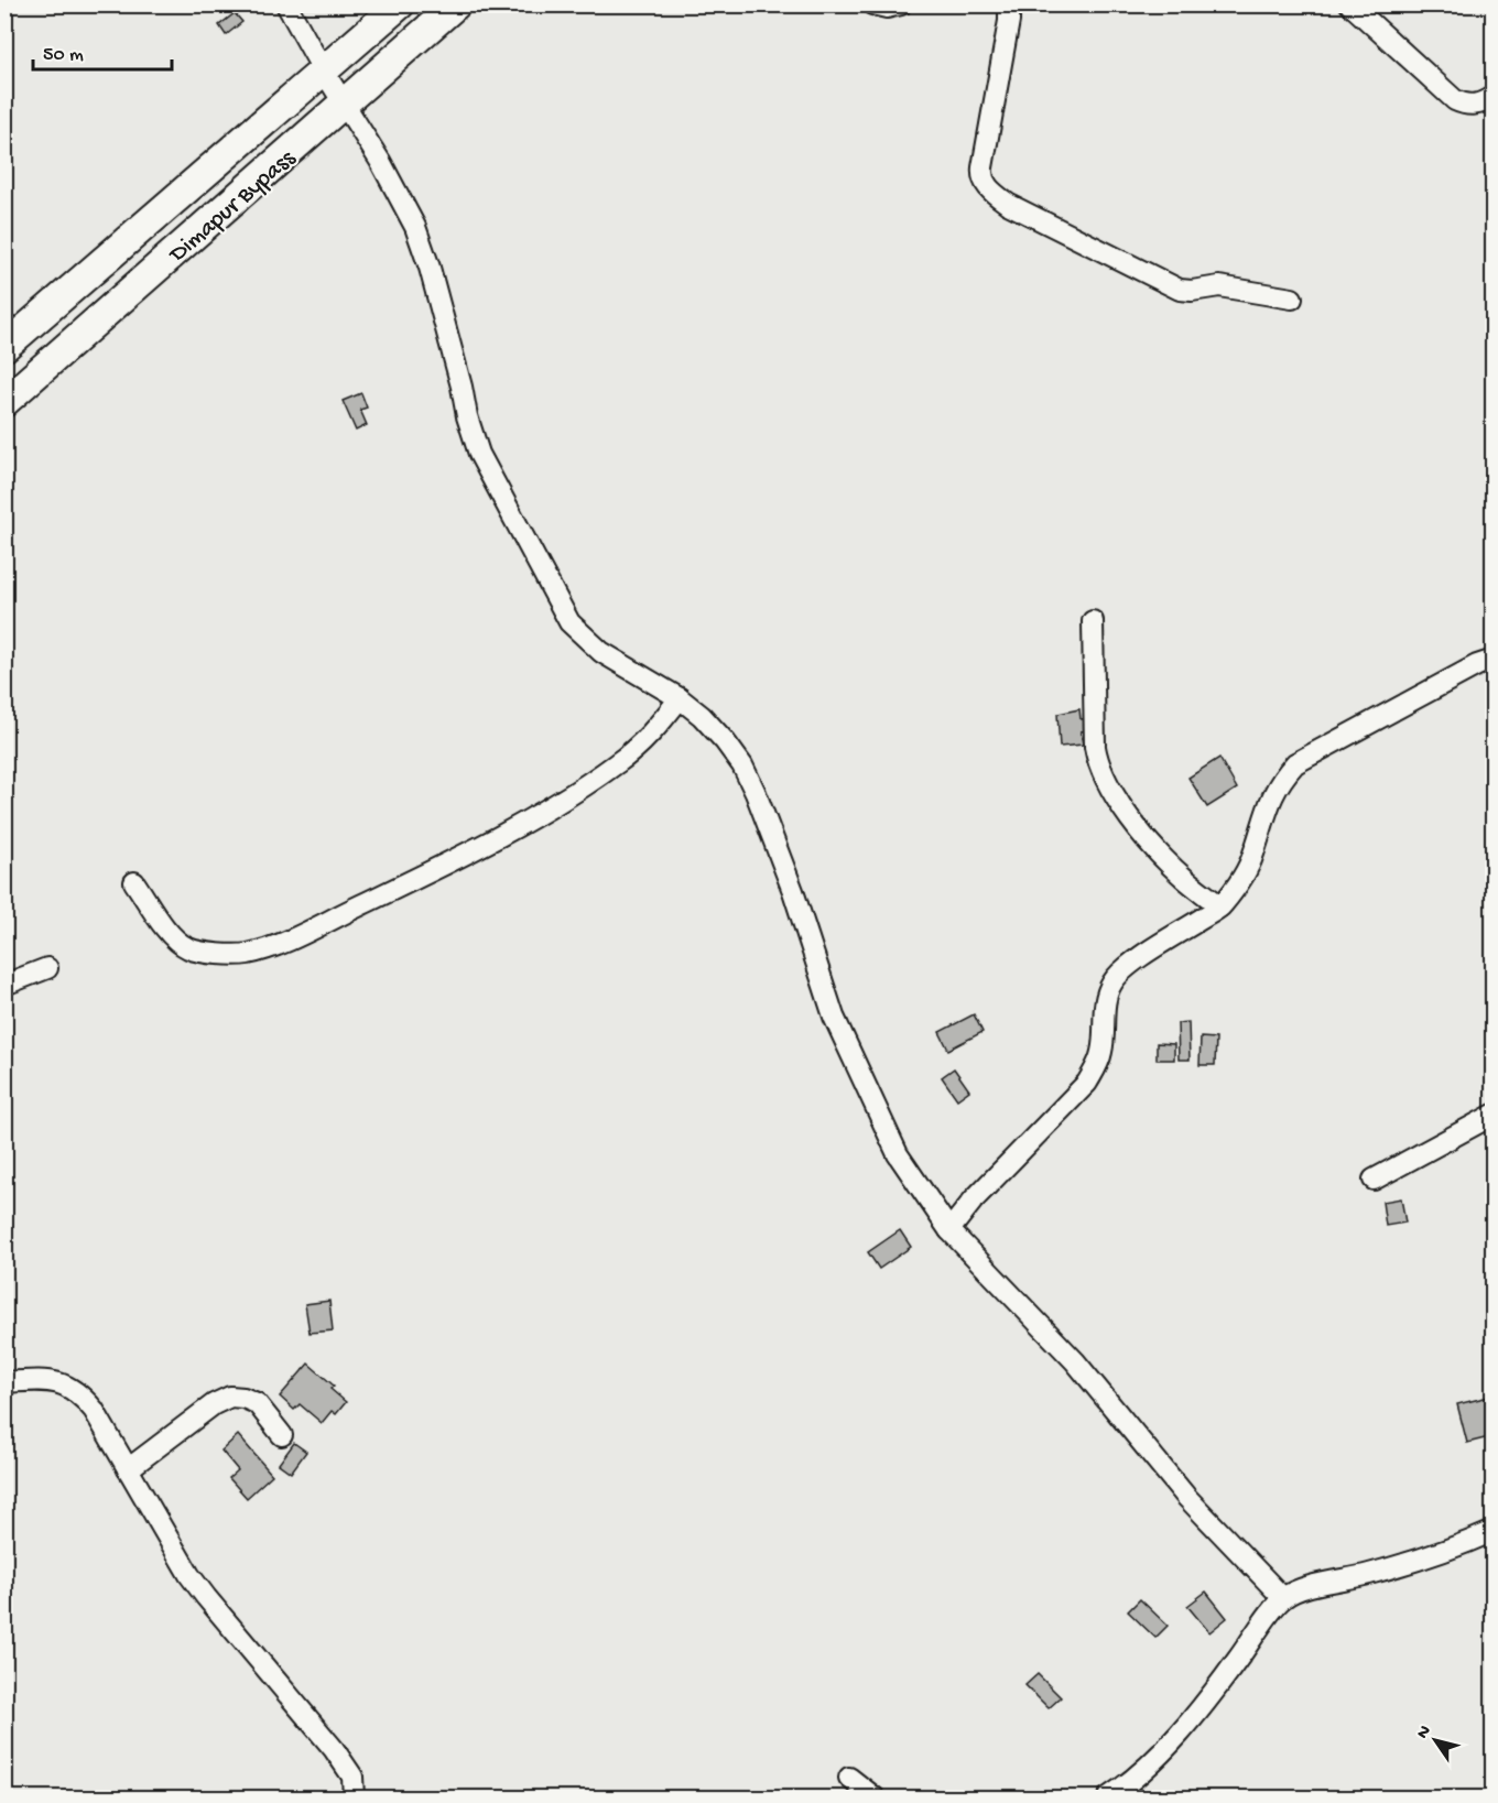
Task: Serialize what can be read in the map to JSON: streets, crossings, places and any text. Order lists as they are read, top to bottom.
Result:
{
  "streets": {
    "highway": ["Dimapur Bypass"]
  },
  "scale_bar": "50 m",
  "north": "top left"
}
